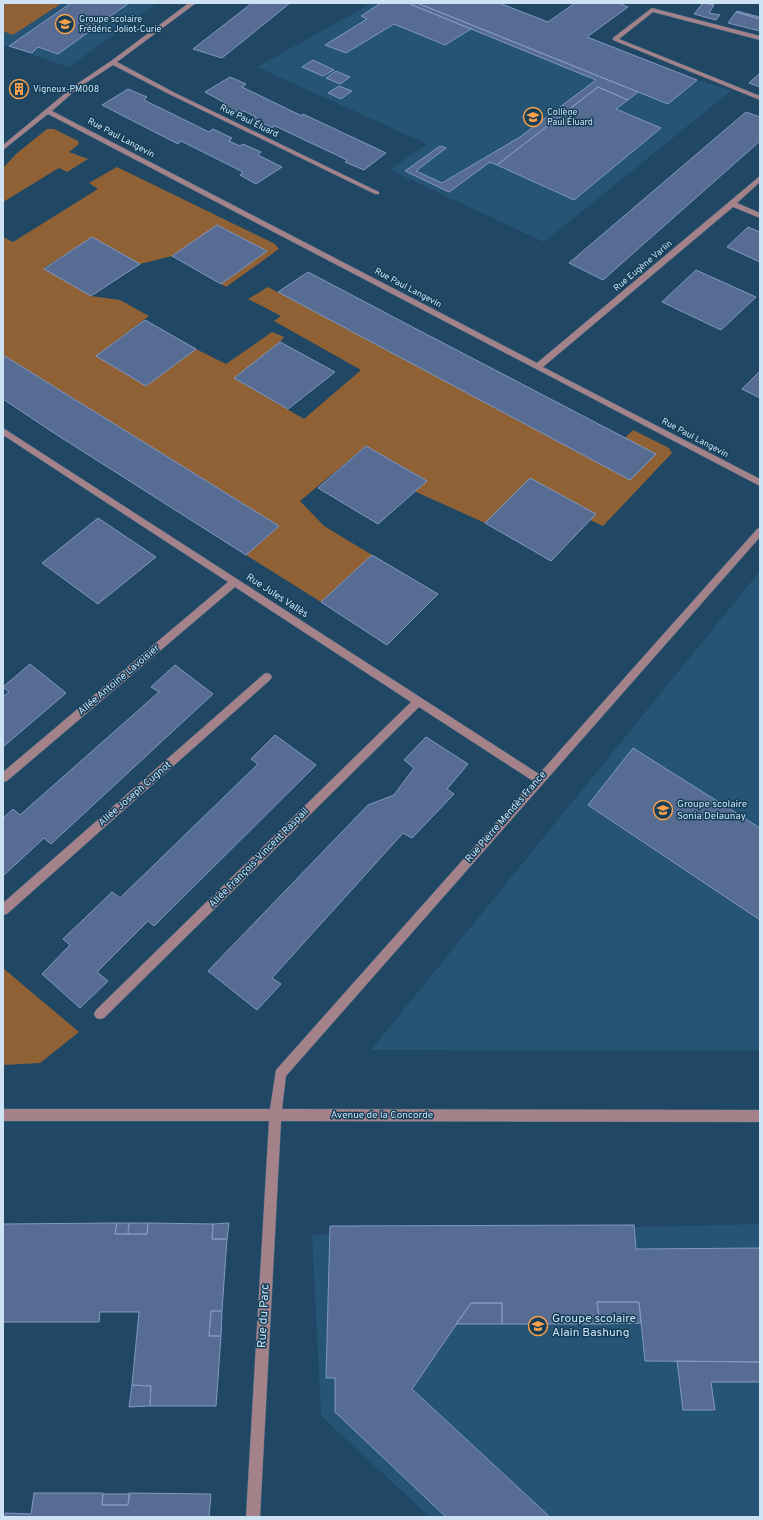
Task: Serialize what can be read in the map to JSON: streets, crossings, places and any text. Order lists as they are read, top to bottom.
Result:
{
  "streets": {
    "street": [
      "Rue Paul Éluard",
      "Rue Paul Langevin",
      "Rue Eugène Varlin",
      "Rue Jules Vallès",
      "Allée Antoine Lavoisier",
      "Allée Joseph Cugnot",
      "Rue Pierre Mendès France",
      "Allée François-Vincent Raspail",
      "Avenue de la Concorde",
      "Rue du Parc"
    ]
  },
  "crossings": [
    ["Rue Paul Langevin", "Rue Eugène Varlin"],
    ["Rue Jules Vallès", "Allée Antoine Lavoisier"],
    ["Rue Jules Vallès", "Rue Pierre Mendès France"],
    ["Rue Jules Vallès", "Allée François-Vincent Raspail"],
    ["Rue Pierre Mendès France", "Avenue de la Concorde"],
    ["Rue Pierre Mendès France", "Rue du Parc"],
    ["Avenue de la Concorde", "Rue du Parc"]
  ],
  "places": {
    "school or university": [
      "Groupe scolaire Frédéric Joliot-Curie",
      "Collège Paul Éluard",
      "Groupe scolaire Sonia Delaunay",
      "Groupe scolaire Alain Bashung"
    ],
    "building": ["Vigneux-PM008"]
  }
}
